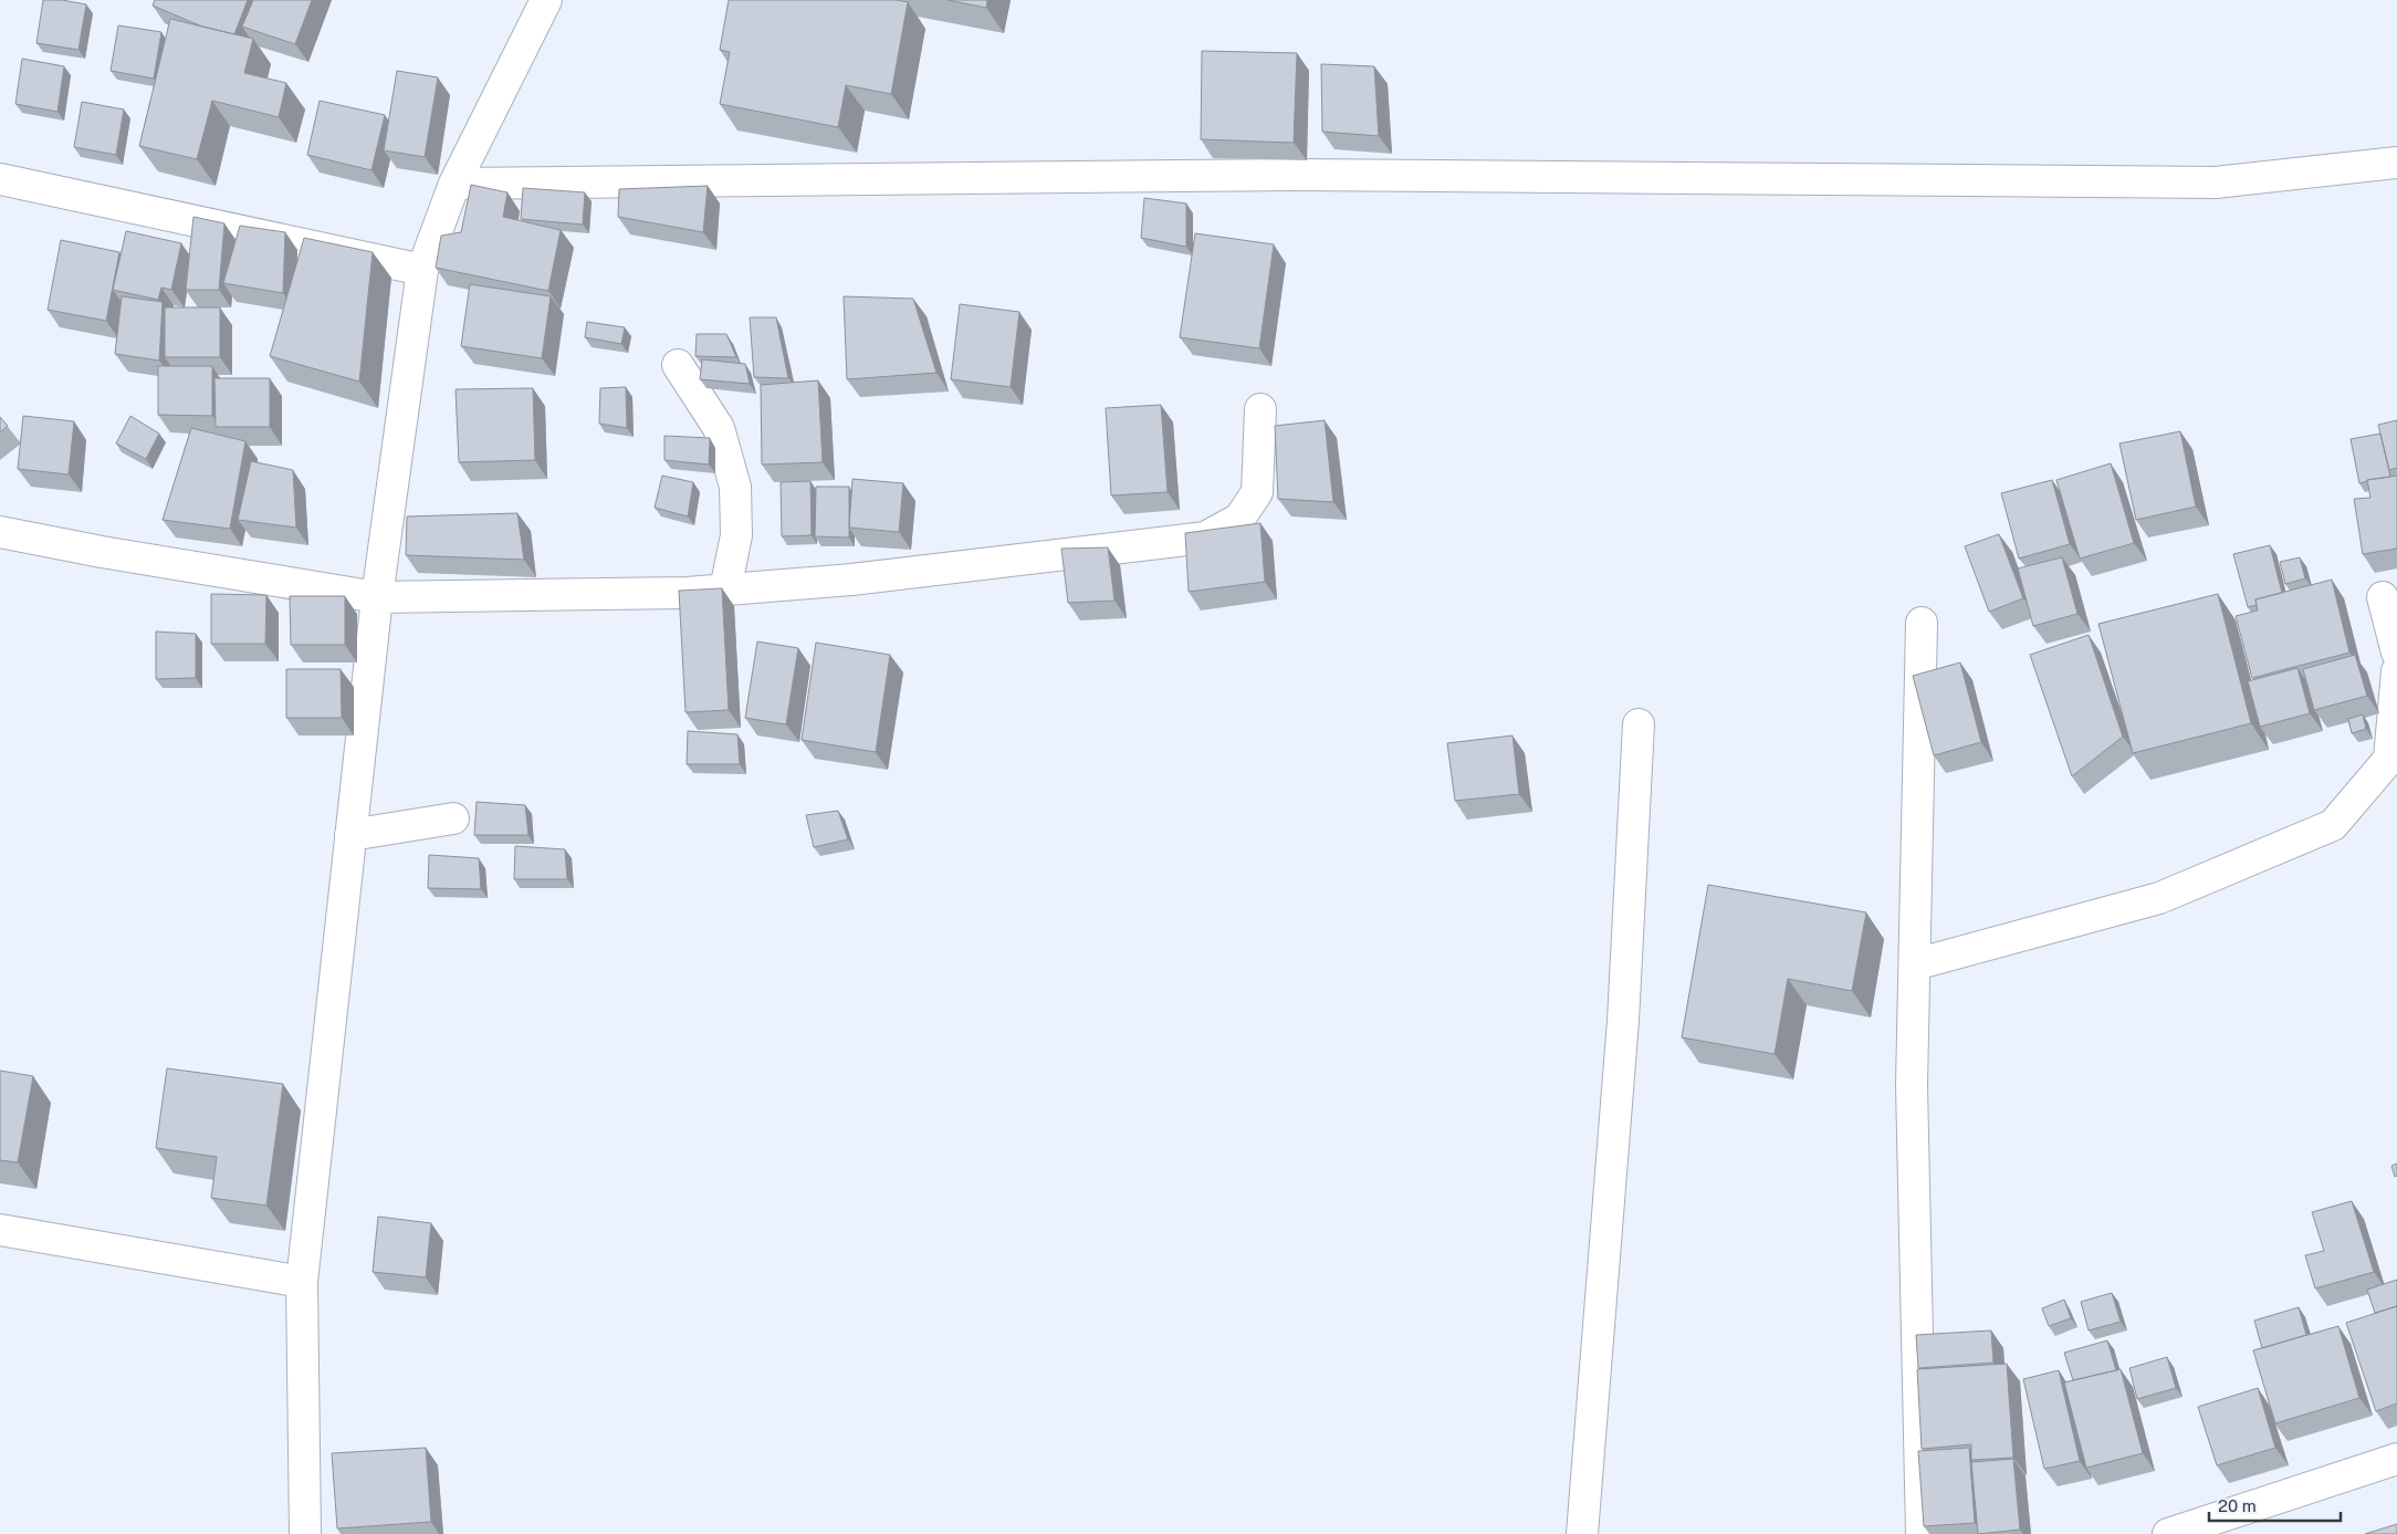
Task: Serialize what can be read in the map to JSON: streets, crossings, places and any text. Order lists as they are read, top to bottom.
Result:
{
  "scale_bar": "20 m"
}
